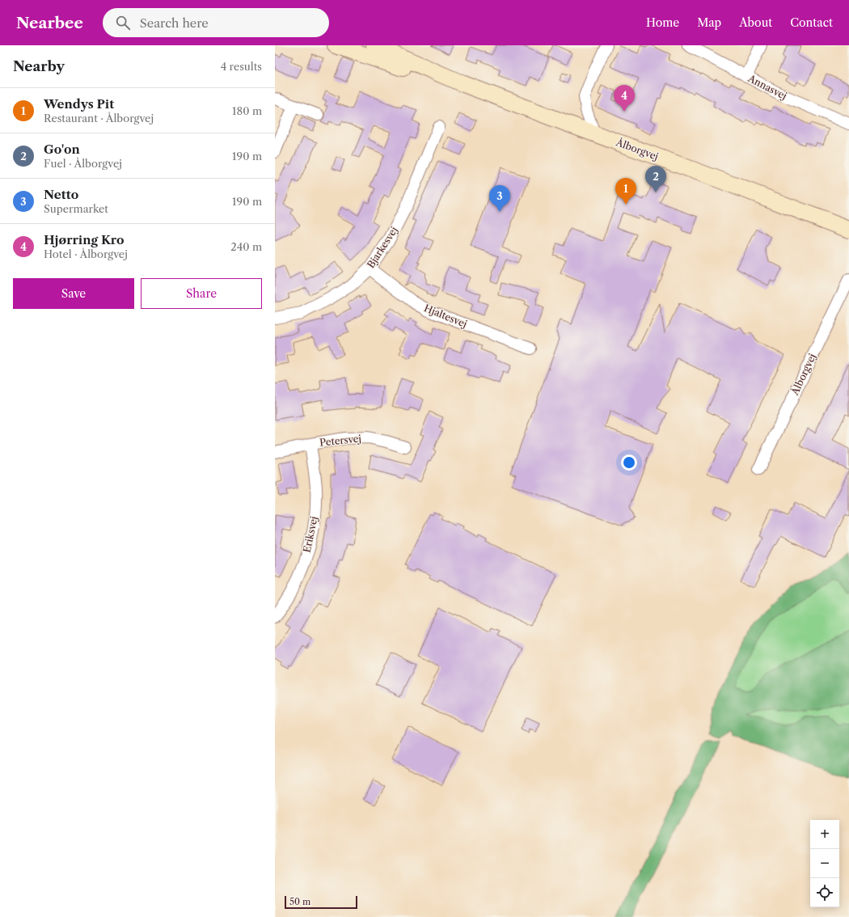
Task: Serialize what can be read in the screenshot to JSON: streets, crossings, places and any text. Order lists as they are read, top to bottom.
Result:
{
  "streets": {
    "main road": ["Ålborgvej"],
    "street": [
      "Annasvej",
      "Bjarkesvej",
      "Hjaltesvej",
      "Petersvej",
      "Eriksvej"
    ]
  },
  "crossings": [
    ["Bjarkesvej", "Hjaltesvej"],
    ["Petersvej", "Eriksvej"]
  ],
  "scale_bar": "50 m",
  "page": {
    "header": "Nearbee",
    "search": "Search here",
    "nav": [
      "Home",
      "Map",
      "About",
      "Contact"
    ],
    "heading": ["Nearby", "4 results"],
    "pins": [
      "4",
      "2",
      "1",
      "3"
    ],
    "list": [
      {
        "mark": "1",
        "name": "Wendys Pit",
        "note": "Restaurant · Ålborgvej",
        "value": "180 m"
      },
      {
        "mark": "2",
        "name": "Go'on",
        "note": "Fuel · Ålborgvej",
        "value": "190 m"
      },
      {
        "mark": "3",
        "name": "Netto",
        "note": "Supermarket",
        "value": "190 m"
      },
      {
        "mark": "4",
        "name": "Hjørring Kro",
        "note": "Hotel · Ålborgvej",
        "value": "240 m"
      }
    ],
    "buttons": ["Save", "Share"],
    "map_buttons": ["+", "−"],
    "scale": "50 m"
  }
}
